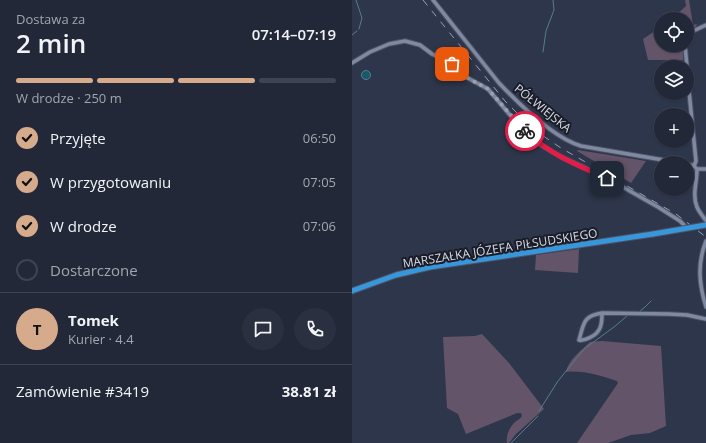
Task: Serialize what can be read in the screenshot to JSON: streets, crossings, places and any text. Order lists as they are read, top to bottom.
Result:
{
  "streets": {
    "highway": ["MARSZAŁKA JÓZEFA PIŁSUDSKIEGO"],
    "street": ["PÓŁWIEJSKA"]
  },
  "page": {
    "heading": ["2 min", "Dostawa za", "07:14–07:19"],
    "panel": [
      "Tomek",
      "Kurier · 4.4",
      "Zamówienie #3419",
      "38.81 zł"
    ],
    "map_buttons": ["+", "−"],
    "bar": "W drodze · 250 m",
    "list": [
      ["Przyjęte", "06:50"],
      ["W przygotowaniu", "07:05"],
      ["W drodze", "07:06"],
      "Dostarczone"
    ],
    "round": "T"
  }
}
